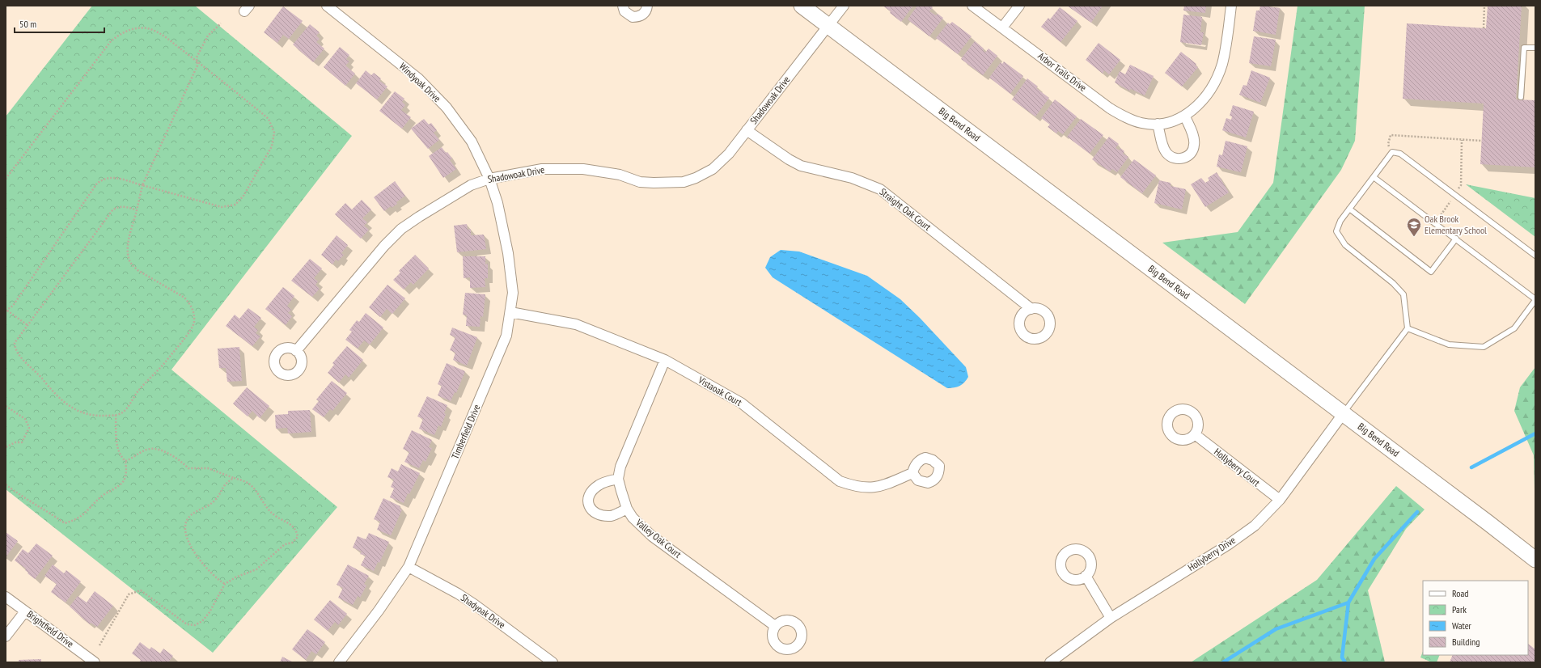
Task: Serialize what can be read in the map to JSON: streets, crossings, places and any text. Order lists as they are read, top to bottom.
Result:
{
  "streets": {
    "main road": ["Big Bend Road"],
    "street": [
      "Arbor Trails Drive",
      "Windyoak Drive",
      "Shadowoak Drive",
      "Straight Oak Court",
      "Vistaoak Court",
      "Timberfield Drive",
      "Hollyberry Court",
      "Valley Oak Court",
      "Hollyberry Drive",
      "Shadyoak Drive",
      "Brightfield Drive"
    ]
  },
  "crossings": [
    ["Windyoak Drive", "Shadowoak Drive"],
    ["Windyoak Drive", "Timberfield Drive"],
    ["Shadowoak Drive", "Big Bend Road"],
    ["Shadowoak Drive", "Straight Oak Court"],
    ["Shadowoak Drive", "Timberfield Drive"],
    ["Big Bend Road", "Hollyberry Drive"],
    ["Vistaoak Court", "Timberfield Drive"],
    ["Timberfield Drive", "Shadyoak Drive"],
    ["Hollyberry Court", "Hollyberry Drive"]
  ],
  "places": {
    "school or university": ["Oak Brook Elementary School"]
  },
  "legend": [
    "Road",
    "Park",
    "Water",
    "Building"
  ],
  "scale_bar": "50 m"
}
